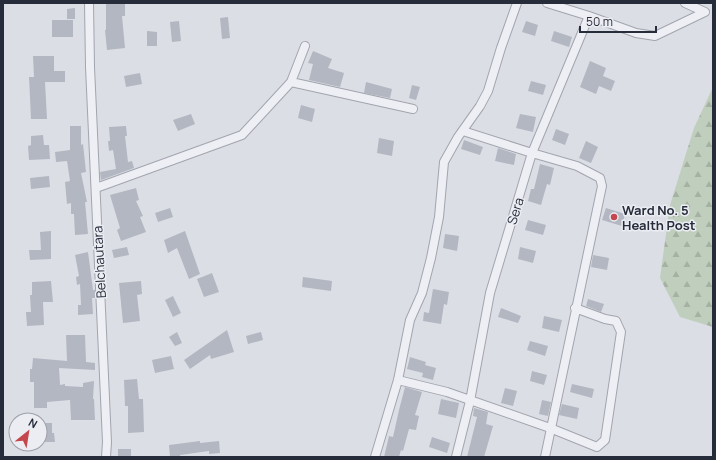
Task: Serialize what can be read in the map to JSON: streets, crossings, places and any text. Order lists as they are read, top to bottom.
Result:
{
  "streets": {
    "street": ["Sera", "Belchautara"]
  },
  "places": ["Ward No. 5 Health Post"],
  "scale_bar": "50 m",
  "north": "top right"
}
